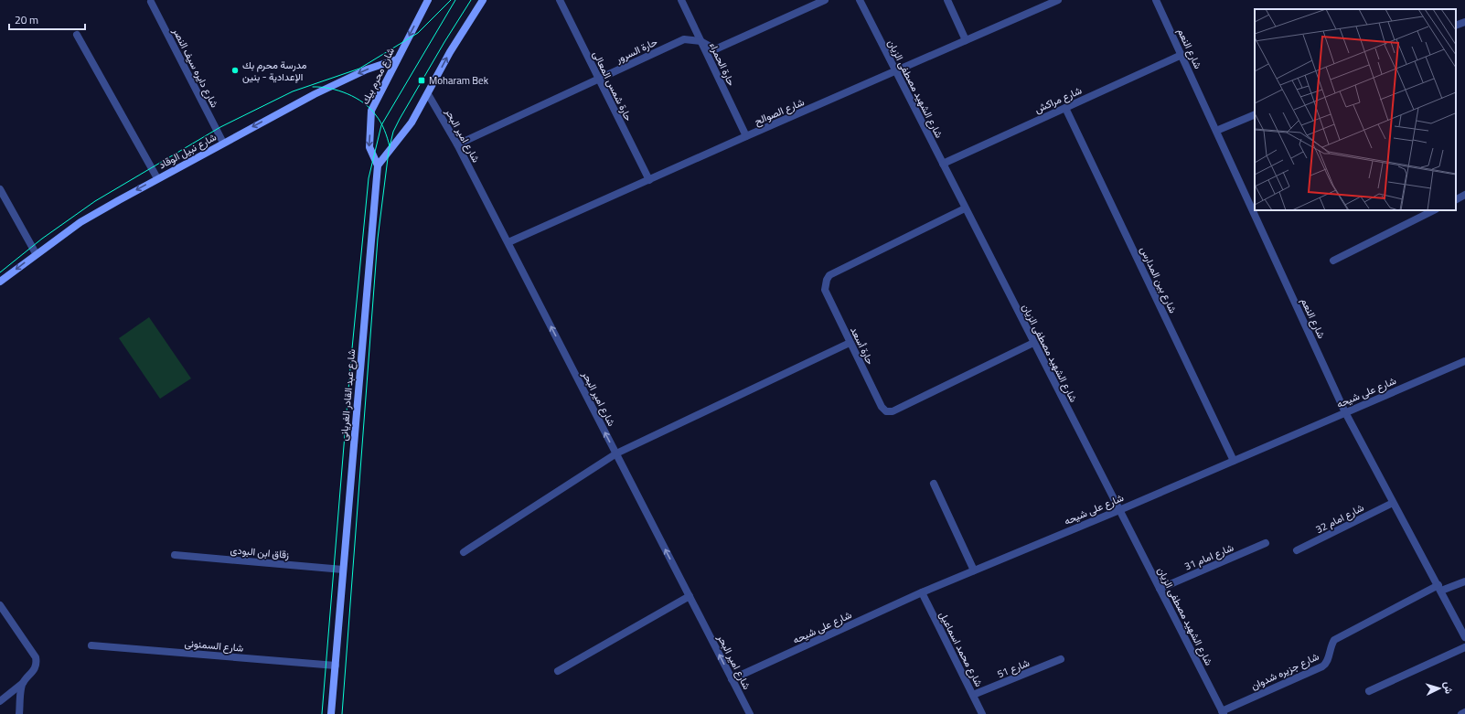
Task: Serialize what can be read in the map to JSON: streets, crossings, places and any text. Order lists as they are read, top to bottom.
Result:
{
  "streets": {
    "main road": ["شارع محرم بيك", "شارع نبيل الوقاد", "شارع عبد القادر الغريانى"],
    "street": [
      "شارع النعم",
      "حارة السرور",
      "حارة الحمراء",
      "شارع دايره سيف النصر",
      "حارة شمس المعالى",
      "شارع الشهيد مصطفى الزيان",
      "شارع مراكش",
      "شارع الصوالح",
      "شارع امير البحر",
      "شارع بين المدارس",
      "حارة أسعد",
      "شارع على شيحه",
      "شارع امام 32",
      "زقاق ابن البودى",
      "شارع امام 31",
      "شارع السمنونى",
      "شارع محمد اسماعيل",
      "شارع 51",
      "شارع جزيره شدوان"
    ]
  },
  "crossings": [
    ["شارع النعم", "شارع مراكش"],
    ["شارع النعم", "شارع على شيحه"],
    ["شارع النعم", "شارع امام 32"],
    ["شارع النعم", "شارع جزيره شدوان"],
    ["حارة السرور", "حارة الحمراء"],
    ["حارة السرور", "حارة شمس المعالى"],
    ["حارة السرور", "شارع امير البحر"],
    ["حارة الحمراء", "شارع الصوالح"],
    ["شارع دايره سيف النصر", "شارع نبيل الوقاد"],
    ["شارع محرم بيك", "شارع نبيل الوقاد"],
    ["شارع محرم بيك", "شارع عبد القادر الغريانى"],
    ["حارة شمس المعالى", "شارع الصوالح"],
    ["شارع الشهيد مصطفى الزيان", "شارع مراكش"],
    ["شارع الشهيد مصطفى الزيان", "شارع الصوالح"],
    ["شارع الشهيد مصطفى الزيان", "حارة أسعد"],
    ["شارع الشهيد مصطفى الزيان", "شارع على شيحه"],
    ["شارع الشهيد مصطفى الزيان", "شارع امام 31"],
    ["شارع الشهيد مصطفى الزيان", "شارع جزيره شدوان"],
    ["شارع مراكش", "شارع بين المدارس"],
    ["شارع الصوالح", "شارع امير البحر"],
    ["شارع امير البحر", "شارع على شيحه"],
    ["شارع بين المدارس", "شارع على شيحه"],
    ["شارع على شيحه", "شارع محمد اسماعيل"],
    ["شارع عبد القادر الغريانى", "زقاق ابن البودى"],
    ["شارع عبد القادر الغريانى", "شارع السمنونى"],
    ["شارع محمد اسماعيل", "شارع 51"]
  ],
  "one_way": ["شارع امير البحر", "شارع نبيل الوقاد"],
  "places": {
    "other": ["مدرسة محرم بك الإعدادية - بنين"],
    "transit": ["Moharam Bek"]
  },
  "scale_bar": "20 m",
  "north": "right"
}
